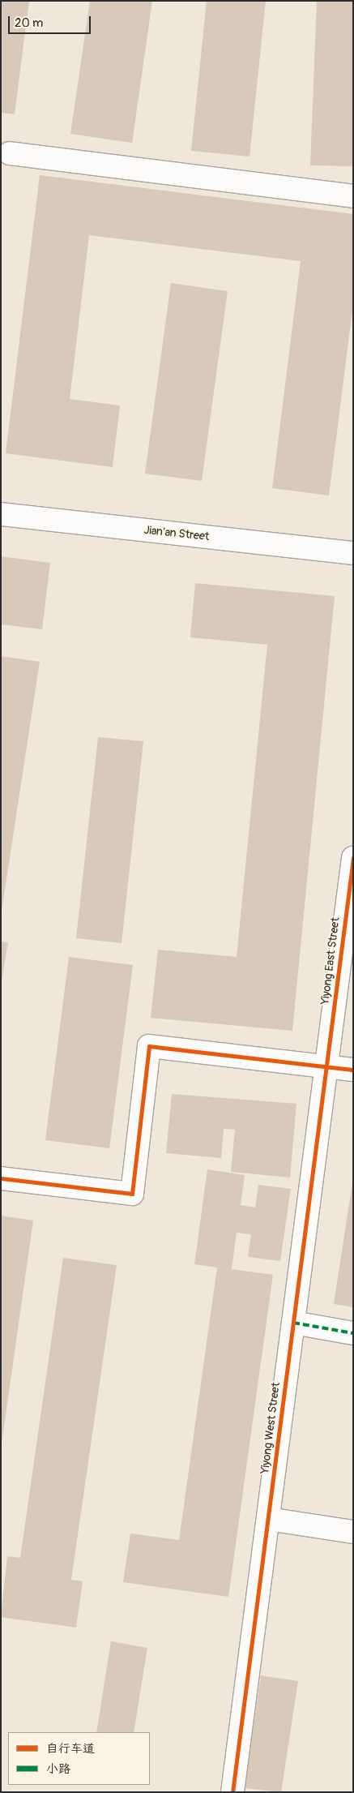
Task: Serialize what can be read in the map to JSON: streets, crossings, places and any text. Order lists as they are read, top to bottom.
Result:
{
  "streets": {
    "street": ["Jian'an Street", "Yiyong East Street", "Yiyong West Street"]
  },
  "crossings": [
    ["Yiyong East Street", "Yiyong West Street"]
  ],
  "legend": ["自行车道", "小路"],
  "scale_bar": "20 m"
}
